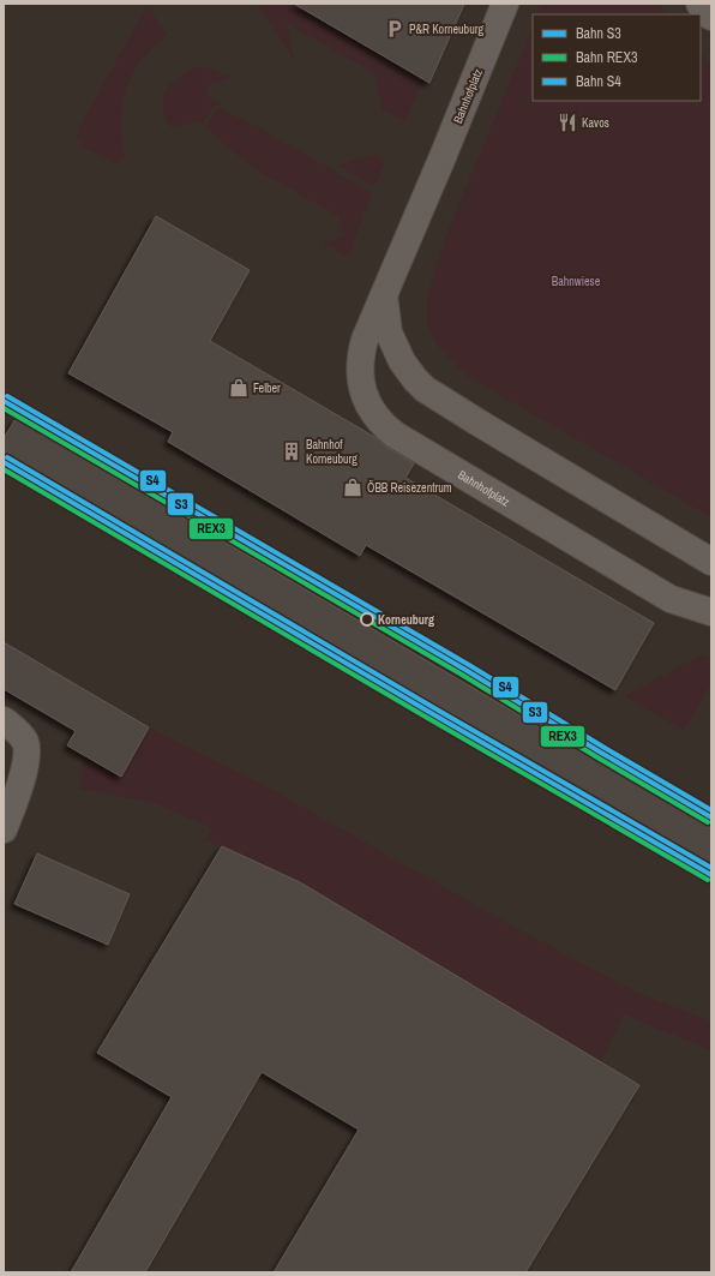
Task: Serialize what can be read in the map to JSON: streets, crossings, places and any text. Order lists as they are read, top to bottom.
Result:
{
  "streets": {
    "street": ["Bahnhofplatz"]
  },
  "parks": ["Bahnwiese"],
  "places": {
    "parking": ["P&R Korneuburg"],
    "restaurant": ["Kavos"],
    "shop": ["Felber", "ÖBB Reisezentrum"],
    "building": ["Bahnhof Korneuburg"],
    "other": ["Korneuburg"]
  },
  "lines": ["rail line S4", "rail line S3", "rail line REX3"],
  "legend": ["Bahn S3", "Bahn REX3", "Bahn S4"]
}
